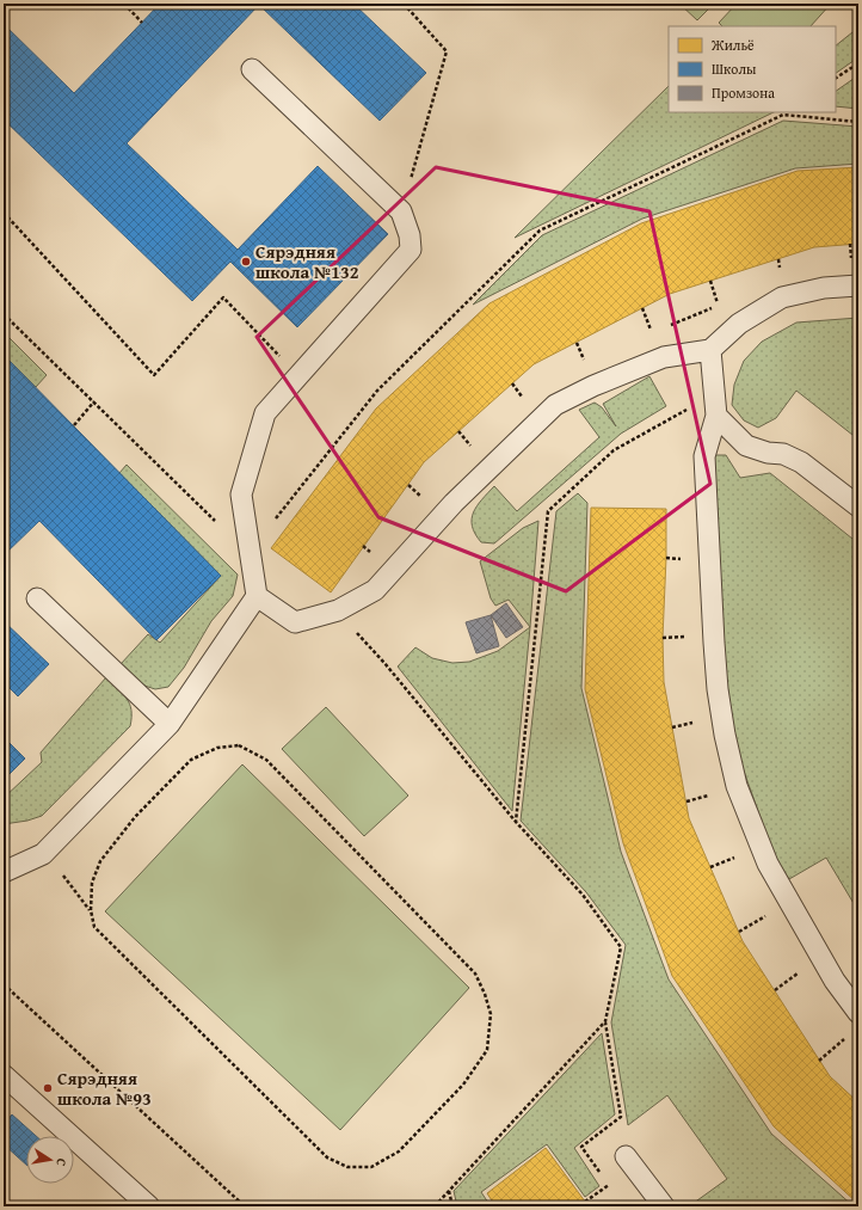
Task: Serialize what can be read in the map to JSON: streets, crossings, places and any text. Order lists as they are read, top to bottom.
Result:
{
  "places": ["Сярэдняя школа №132", "Сярэдняя школа №93"],
  "legend": ["Жильё", "Школы", "Промзона"],
  "north": "right"
}
